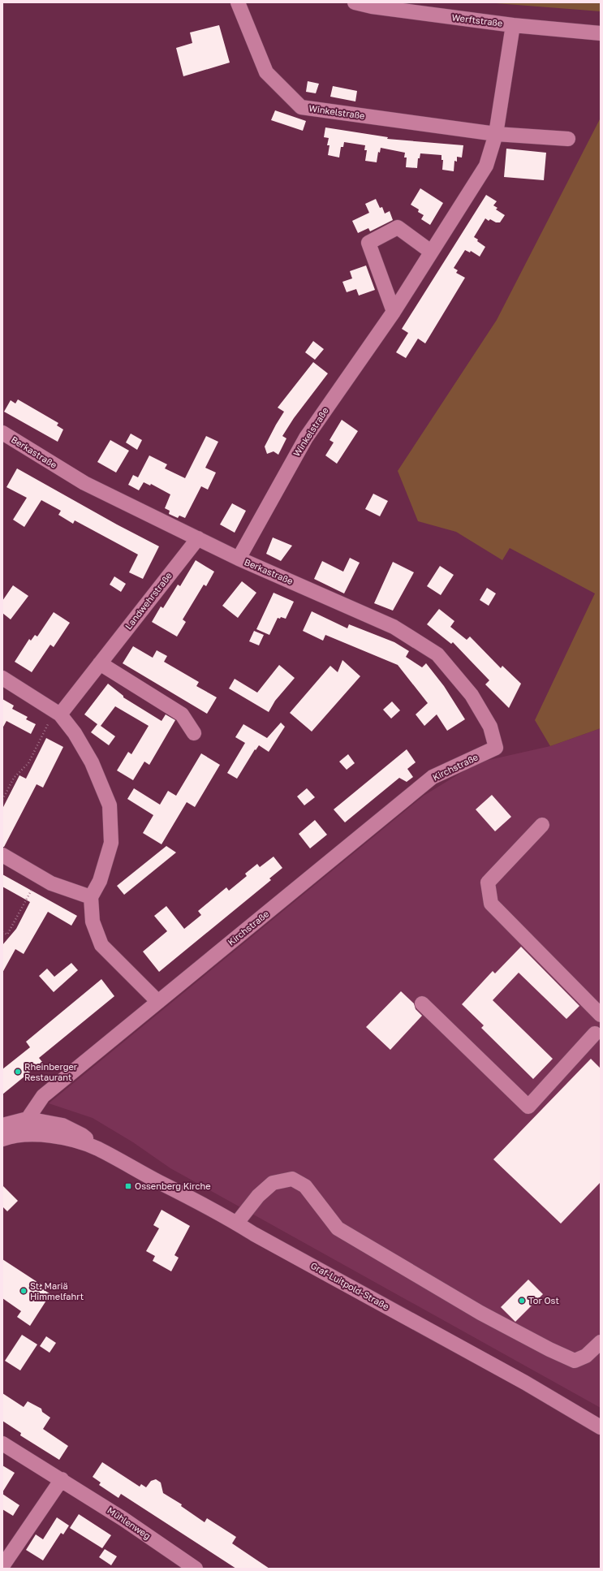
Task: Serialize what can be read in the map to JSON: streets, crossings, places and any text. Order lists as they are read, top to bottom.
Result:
{
  "streets": {
    "street": [
      "Werftstraße",
      "Winkelstraße",
      "Berkastraße",
      "Landwehrstraße",
      "Kirchstraße",
      "Graf-Luitpold-Straße",
      "Mühlenweg"
    ]
  },
  "crossings": [
    ["Werftstraße", "Winkelstraße"],
    ["Winkelstraße", "Berkastraße"],
    ["Berkastraße", "Landwehrstraße"],
    ["Berkastraße", "Kirchstraße"],
    ["Kirchstraße", "Graf-Luitpold-Straße"]
  ],
  "places": {
    "other": ["Rheinberger Restaurant", "St. Mariä Himmelfahrt", "Tor Ost"],
    "transit": ["Ossenberg Kirche"]
  }
}
